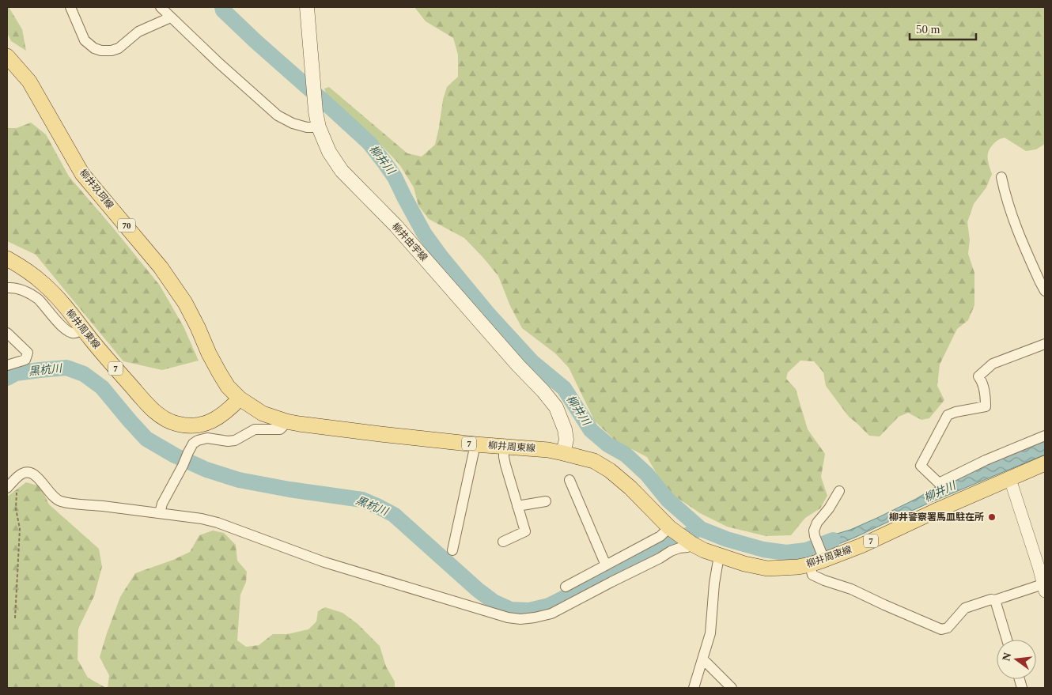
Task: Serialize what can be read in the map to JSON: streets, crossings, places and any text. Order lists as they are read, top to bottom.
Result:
{
  "streets": {
    "main road": [
      "柳井玖珂線",
      "70",
      "柳井由宇線",
      "柳井周東線",
      "7"
    ]
  },
  "crossings": [
    ["柳井玖珂線", "柳井周東線"],
    ["柳井由宇線", "柳井周東線"]
  ],
  "water": ["柳井川", "黒杭川"],
  "places": ["柳井警察署馬皿駐在所"],
  "scale_bar": "50 m",
  "north": "left"
}
